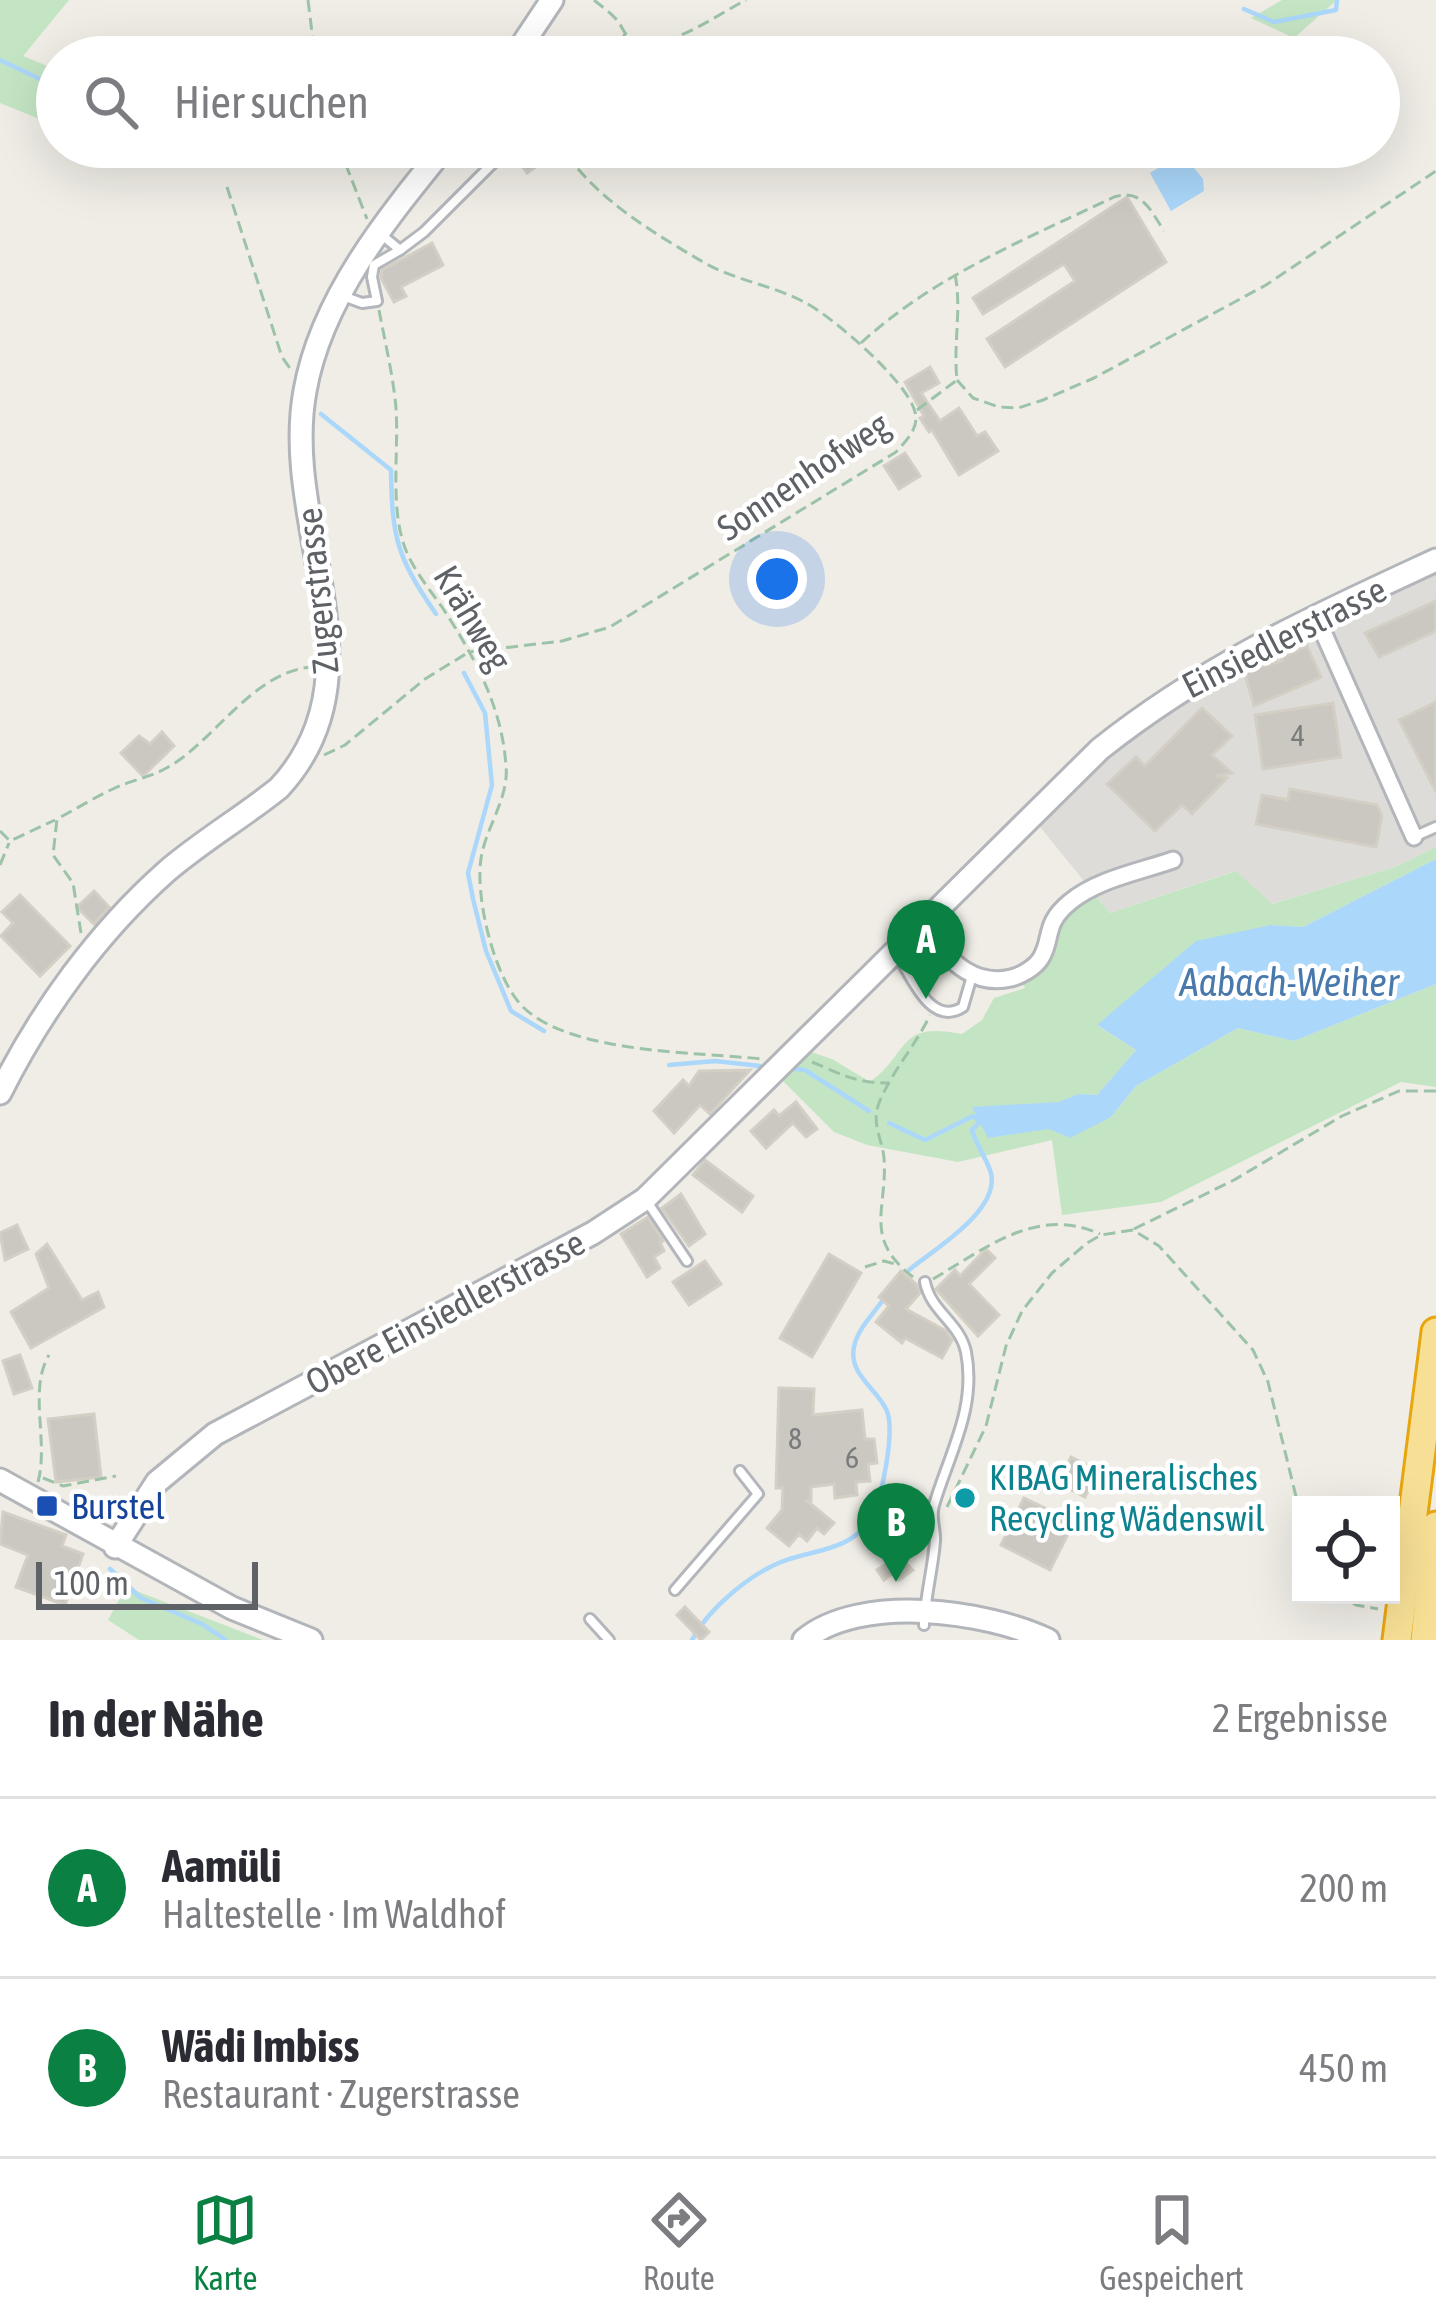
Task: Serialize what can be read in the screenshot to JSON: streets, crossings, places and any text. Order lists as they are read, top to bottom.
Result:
{
  "streets": {
    "main road": ["Zugerstrasse", "Einsiedlerstrasse", "Obere Einsiedlerstrasse"],
    "path": ["Sonnenhofweg", "Krähweg"]
  },
  "crossings": [
    ["Sonnenhofweg", "Zugerstrasse"],
    ["Sonnenhofweg", "Krähweg"],
    ["Einsiedlerstrasse", "Obere Einsiedlerstrasse"]
  ],
  "water": ["Aabach-Weiher"],
  "places": {
    "other": ["KIBAG Mineralisches Recycling Wädenswil"],
    "transit": ["Burstel"]
  },
  "house_numbers": ["4", "8", "6"],
  "scale_bar": "100 m",
  "page": {
    "search": "Hier suchen",
    "pins": ["A", "B"],
    "scale": "100 m",
    "heading": ["In der Nähe", "2 Ergebnisse"],
    "list": [
      {
        "mark": "A",
        "name": "Aamüli",
        "note": "Haltestelle · Im Waldhof",
        "value": "200 m"
      },
      {
        "mark": "B",
        "name": "Wädi Imbiss",
        "note": "Restaurant · Zugerstrasse",
        "value": "450 m"
      }
    ],
    "nav": ["Karte", "Route", "Gespeichert"]
  }
}
